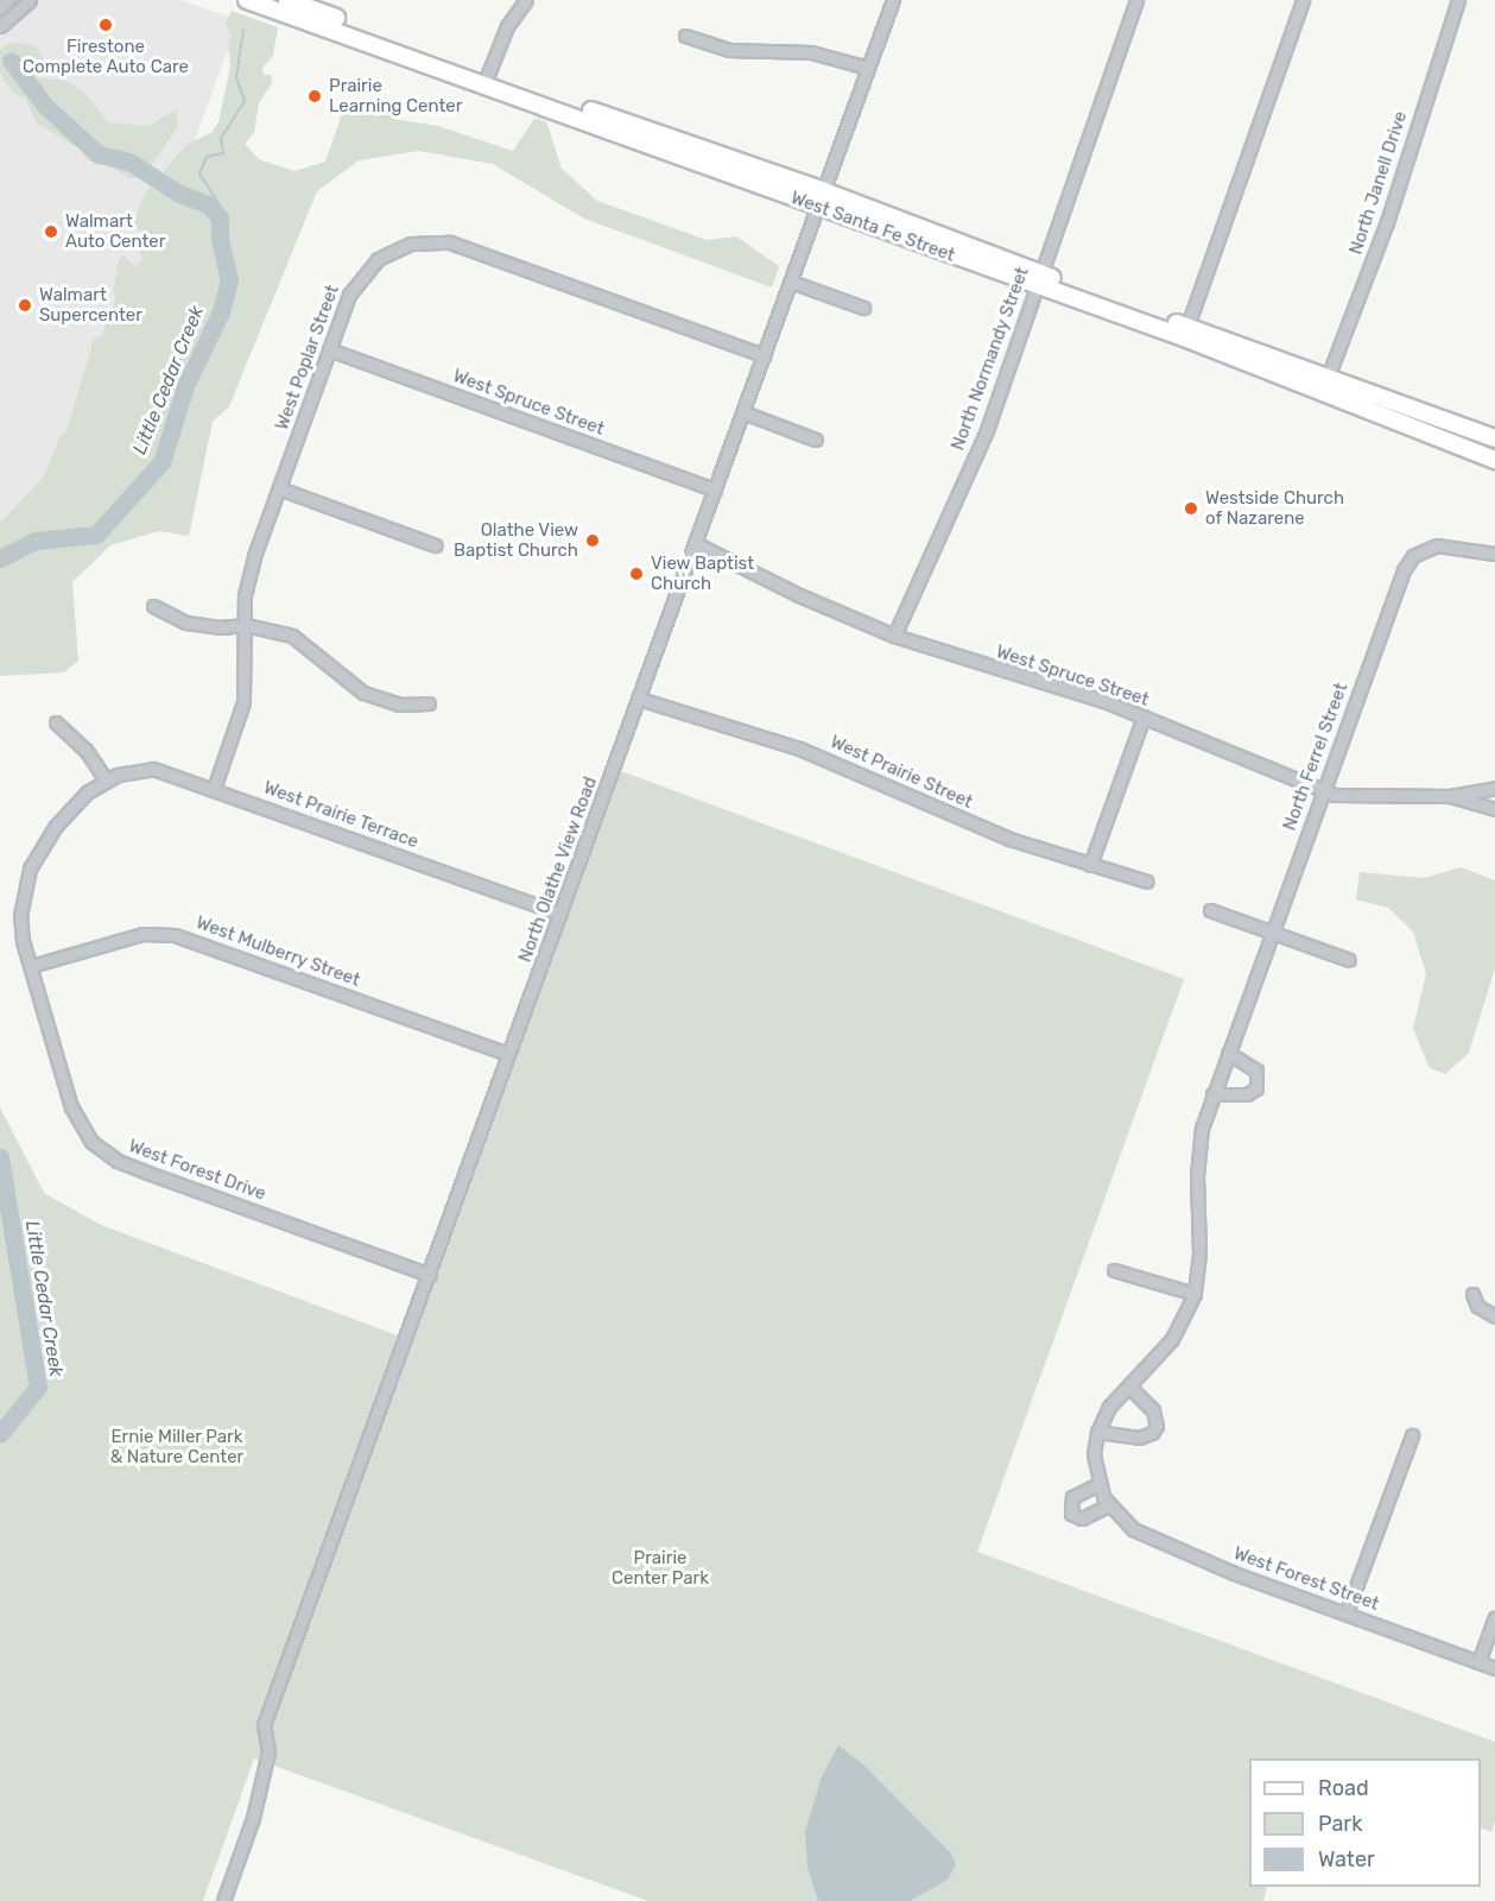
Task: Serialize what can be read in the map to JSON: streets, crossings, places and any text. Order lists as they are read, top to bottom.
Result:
{
  "streets": {
    "street": [
      "North Janell Drive",
      "West Santa Fe Street",
      "West Poplar Street",
      "North Normandy Street",
      "West Spruce Street",
      "North Ferrel Street",
      "West Prairie Street",
      "West Prairie Terrace",
      "North Olathe View Road",
      "West Mulberry Street",
      "West Forest Drive",
      "West Forest Street"
    ]
  },
  "crossings": [
    ["North Janell Drive", "West Santa Fe Street"],
    ["West Santa Fe Street", "North Normandy Street"],
    ["West Santa Fe Street", "North Olathe View Road"],
    ["West Poplar Street", "West Spruce Street"],
    ["West Poplar Street", "West Prairie Terrace"],
    ["West Poplar Street", "North Olathe View Road"],
    ["North Normandy Street", "West Spruce Street"],
    ["West Spruce Street", "North Ferrel Street"],
    ["West Spruce Street", "North Olathe View Road"],
    ["North Ferrel Street", "West Forest Street"],
    ["West Prairie Street", "North Olathe View Road"],
    ["West Prairie Terrace", "North Olathe View Road"],
    ["West Prairie Terrace", "West Mulberry Street"],
    ["West Prairie Terrace", "West Forest Drive"],
    ["North Olathe View Road", "West Mulberry Street"],
    ["North Olathe View Road", "West Forest Drive"],
    ["West Mulberry Street", "West Forest Drive"]
  ],
  "water": ["Little Cedar Creek"],
  "parks": ["Ernie Miller Park & Nature Center", "Prairie Center Park"],
  "places": [
    "Firestone Complete Auto Care",
    "Prairie Learning Center",
    "Walmart Auto Center",
    "Walmart Supercenter",
    "Westside Church of Nazarene",
    "Olathe View Baptist Church",
    "View Baptist Church"
  ],
  "legend": ["Road", "Park", "Water"]
}
